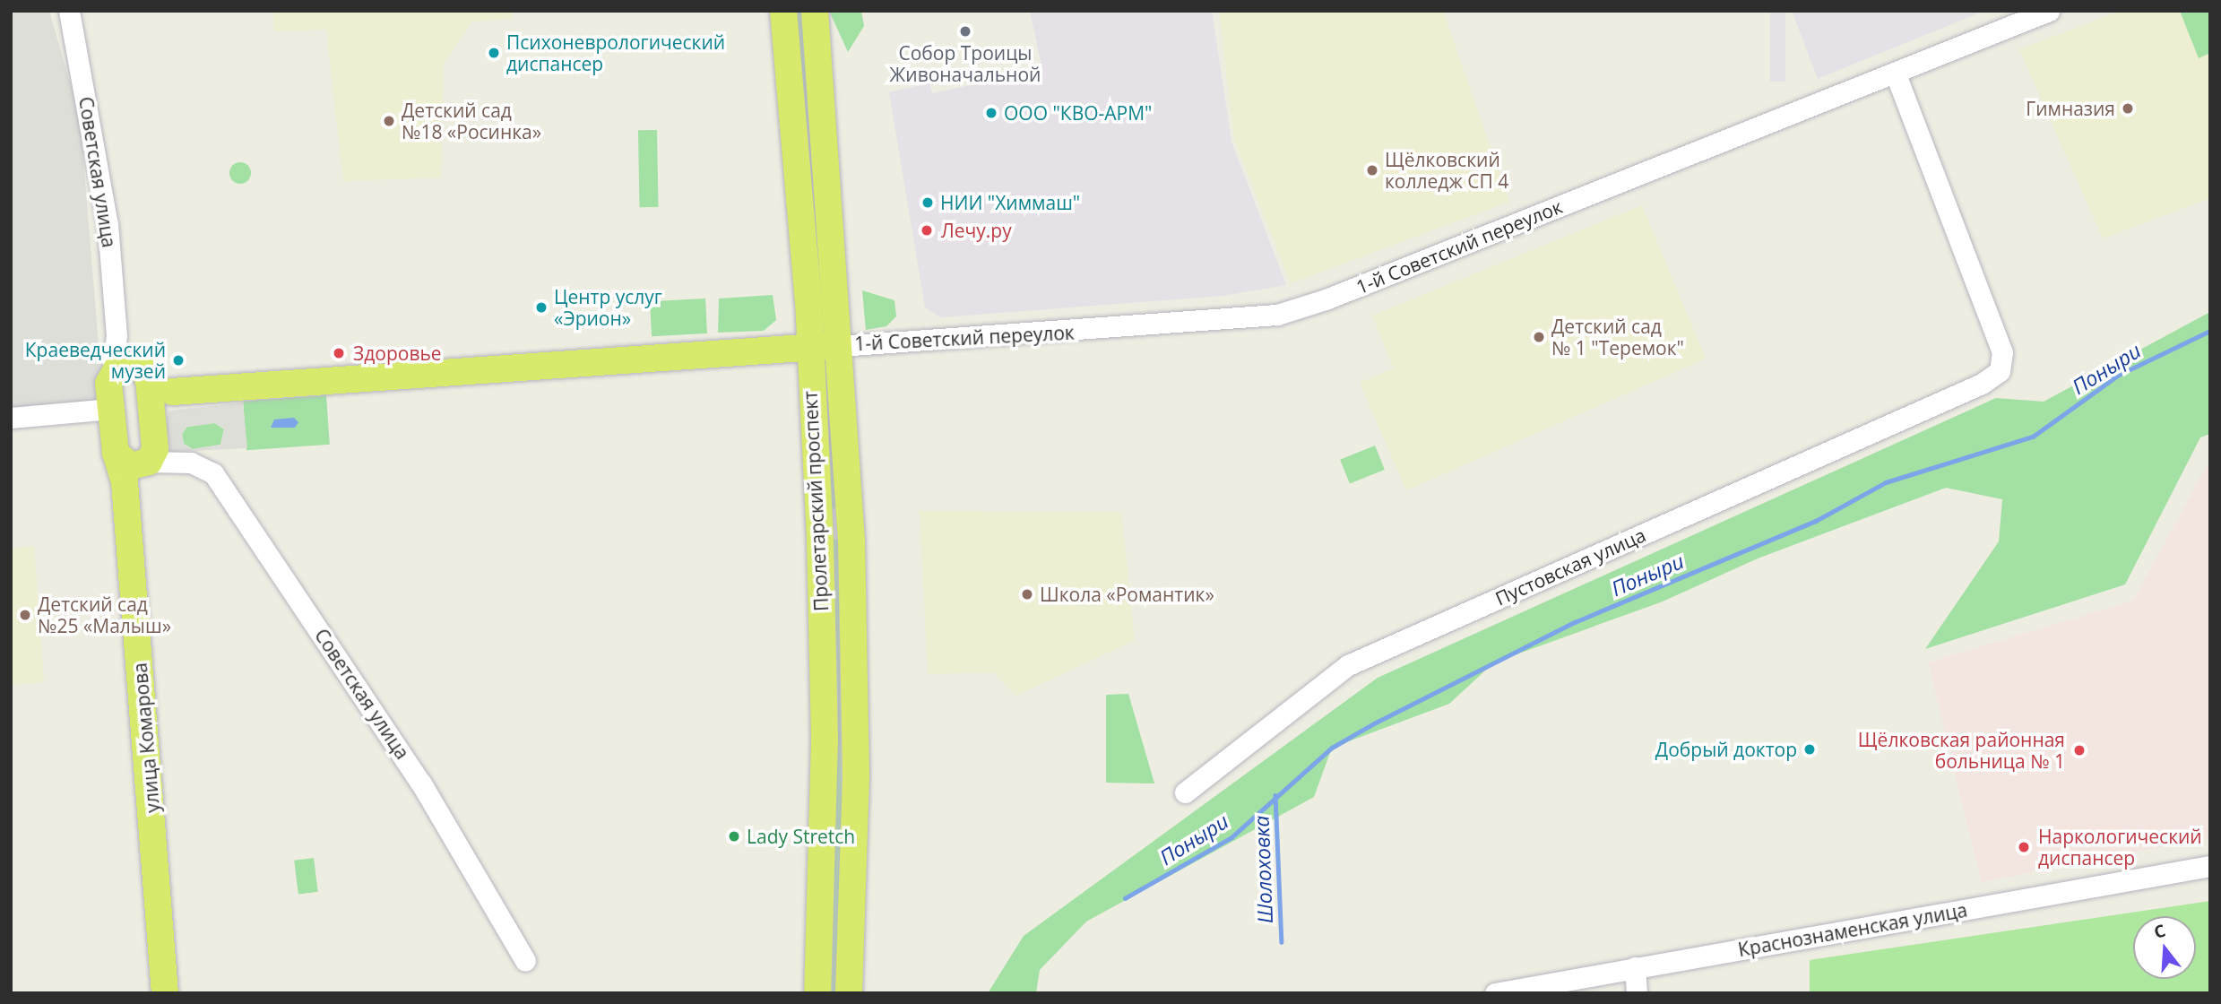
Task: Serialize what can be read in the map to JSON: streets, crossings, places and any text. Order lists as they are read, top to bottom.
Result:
{
  "streets": {
    "main road": ["Пролетарский проспект", "улица Комарова"],
    "street": [
      "Советская улица",
      "1-й Советский переулок",
      "Пустовская улица",
      "Краснознаменская улица"
    ]
  },
  "crossings": [
    ["Советская улица", "улица Комарова"],
    ["1-й Советский переулок", "Пролетарский проспект"],
    ["1-й Советский переулок", "Пустовская улица"]
  ],
  "water": ["Поныри", "Шолоховка"],
  "places": [
    "Собор Троицы Живоначальной",
    "Психоневрологический диспансер",
    "Гимназия",
    "ООО \"КВО-АРМ\"",
    "Детский сад №18 «Росинка»",
    "Щёлковский колледж СП 4",
    "НИИ \"Химмаш\"",
    "Лечу.ру",
    "Центр услуг «Эрион»",
    "Детский сад № 1 \"Теремок\"",
    "Здоровье",
    "Краеведческий музей",
    "Школа «Романтик»",
    "Детский сад №25 «Малыш»",
    "Добрый доктор",
    "Щёлковская районная больница № 1",
    "Lady Stretch",
    "Наркологический диспансер"
  ],
  "north": "top"
}
